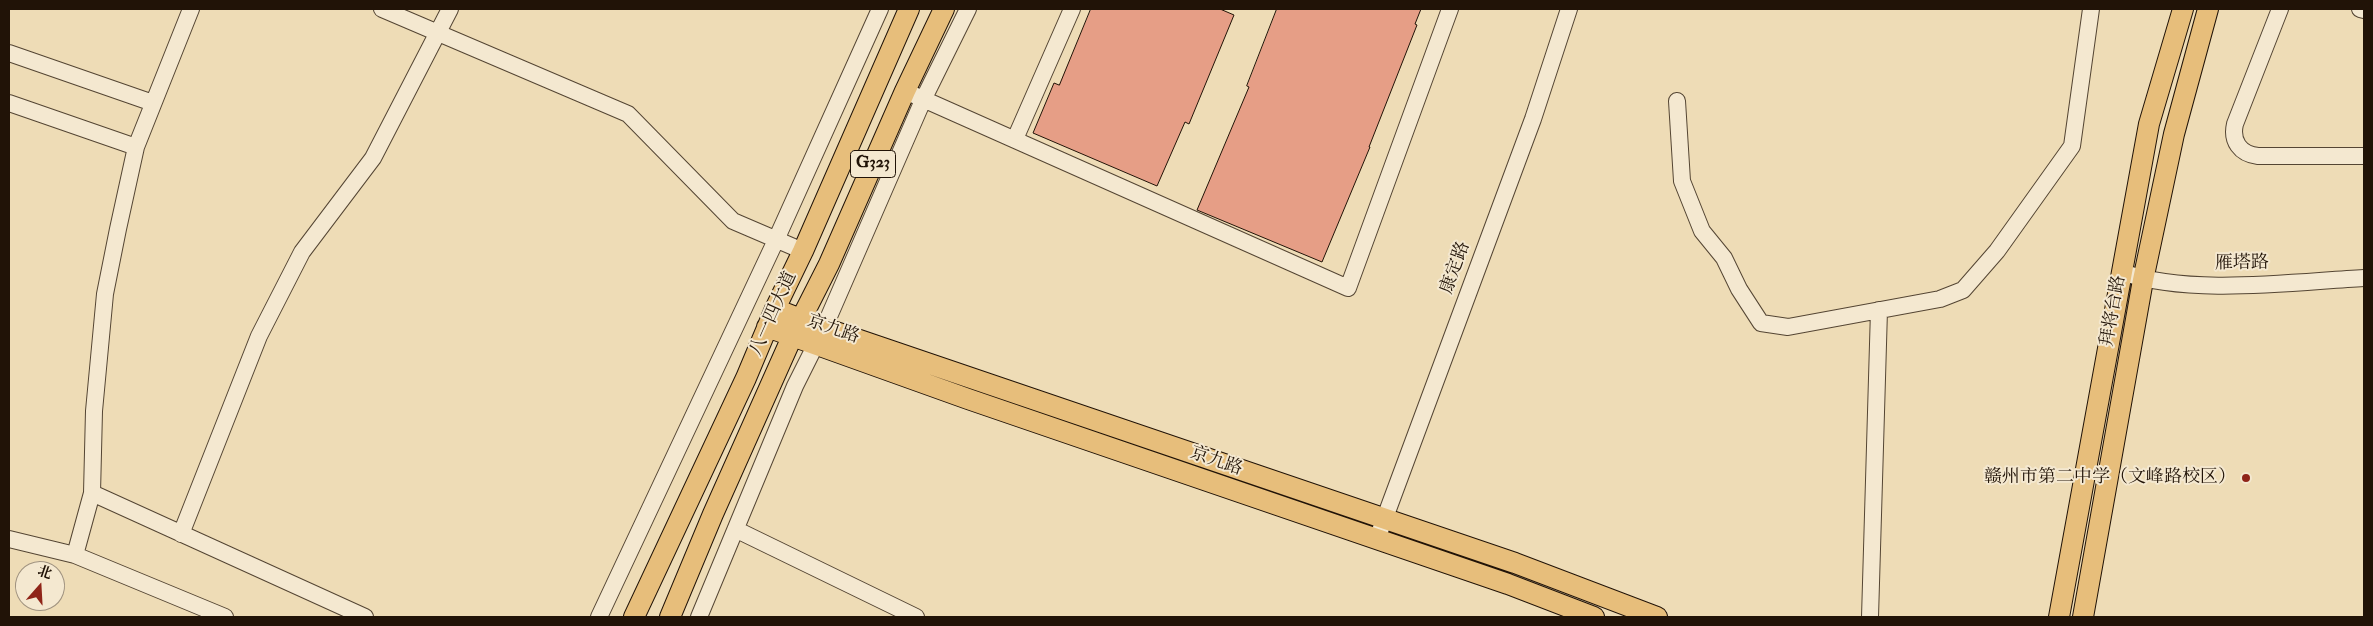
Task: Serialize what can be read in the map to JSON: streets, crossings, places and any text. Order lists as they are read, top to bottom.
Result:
{
  "streets": {
    "main road": [
      "G323",
      "拜将台路",
      "八一四大道",
      "京九路"
    ],
    "street": ["雁塔路", "康定路"]
  },
  "crossings": [
    ["雁塔路", "拜将台路"],
    ["康定路", "京九路"],
    ["八一四大道", "京九路"]
  ],
  "places": ["赣州市第二中学（文峰路校区）"],
  "north": "top"
}
